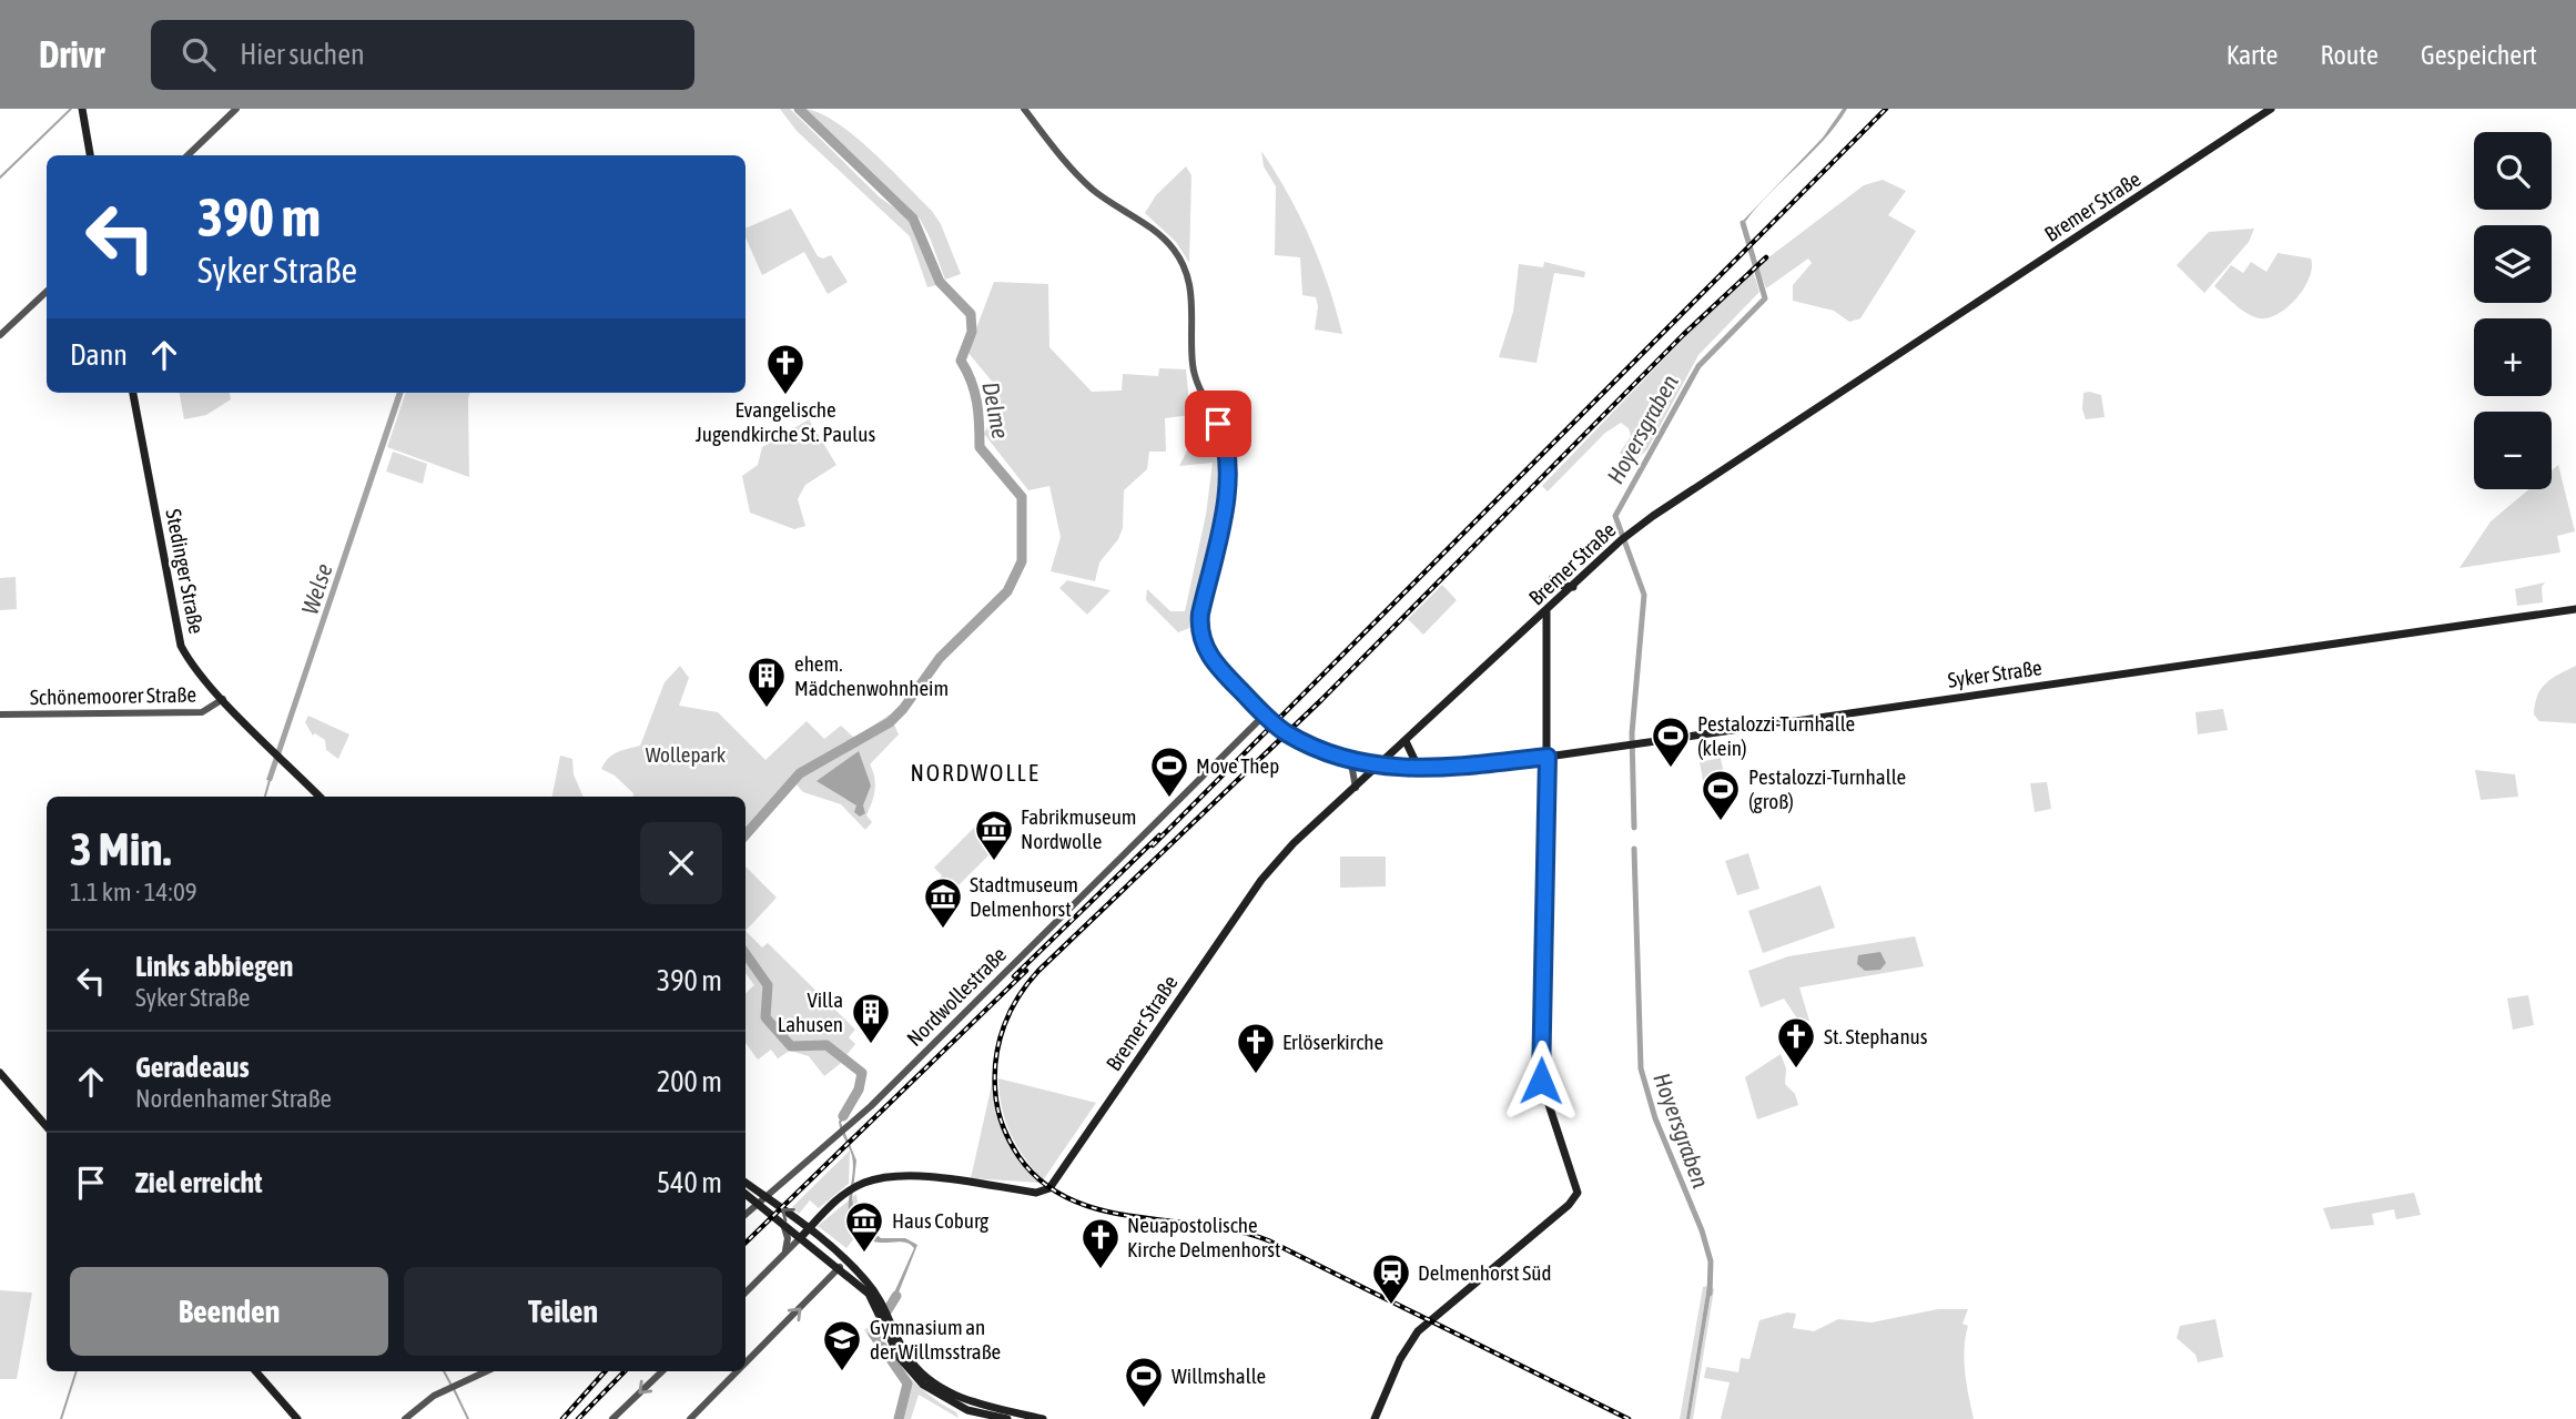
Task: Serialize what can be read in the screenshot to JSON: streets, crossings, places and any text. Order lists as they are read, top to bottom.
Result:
{
  "streets": {
    "main road": ["Bremer Straße", "Stedinger Straße", "Syker Straße"],
    "street": ["Schönemoorer Straße", "Nordwollestraße"]
  },
  "crossings": [
    ["Bremer Straße", "Syker Straße"],
    ["Stedinger Straße", "Schönemoorer Straße"]
  ],
  "districts": ["NORDWOLLE"],
  "water": ["Delme", "Hoyersgraben", "Welse"],
  "parks": ["Wollepark"],
  "places": {
    "church": [
      "Evangelische Jugendkirche St. Paulus",
      "St. Stephanus",
      "Erlöserkirche",
      "Neuapostolische Kirche Delmenhorst"
    ],
    "building": ["ehem. Mädchenwohnheim", "Villa Lahusen"],
    "sports": [
      "Pestalozzi-Turnhalle (klein)",
      "Move Thep",
      "Pestalozzi-Turnhalle (groß)",
      "Willmshalle"
    ],
    "museum": ["Fabrikmuseum Nordwolle", "Stadtmuseum Delmenhorst", "Haus Coburg"],
    "station": ["Delmenhorst Süd"],
    "school or university": ["Gymnasium an der Willmsstraße"]
  },
  "page": {
    "header": "Drivr",
    "search": "Hier suchen",
    "nav": ["Karte", "Route", "Gespeichert"],
    "map_buttons": ["+", "−"],
    "turn": ["390 m", "Syker Straße"],
    "then": "Dann",
    "heading": ["3 Min.", "1.1 km · 14:09"],
    "list": [
      {
        "name": "Links abbiegen",
        "note": "Syker Straße",
        "value": "390 m"
      },
      {
        "name": "Geradeaus",
        "note": "Nordenhamer Straße",
        "value": "200 m"
      },
      {
        "name": "Ziel erreicht",
        "value": "540 m"
      }
    ],
    "buttons": ["Beenden", "Teilen"]
  }
}
